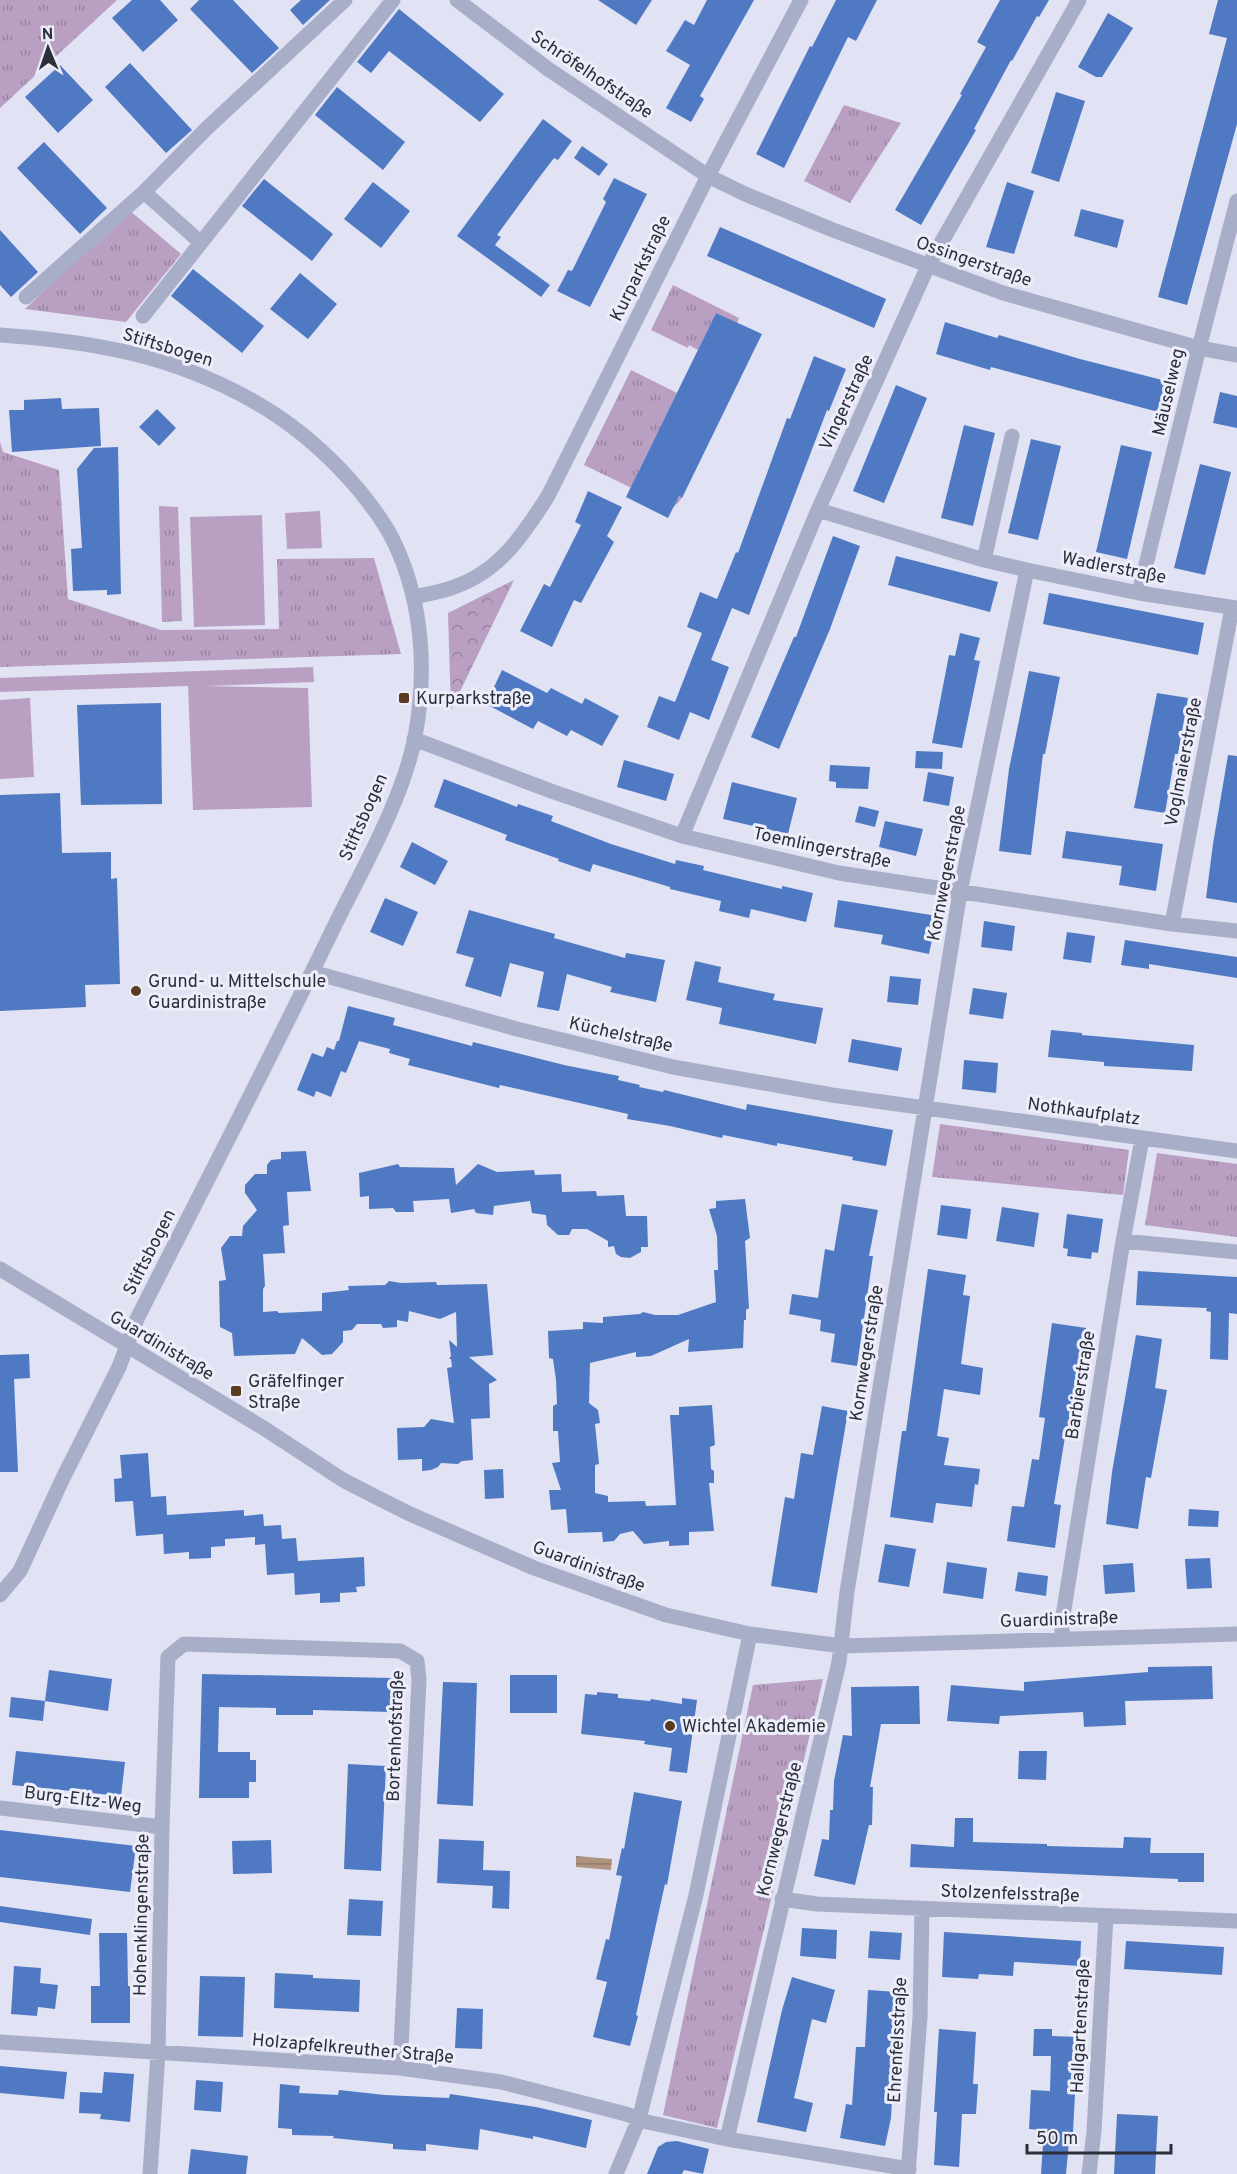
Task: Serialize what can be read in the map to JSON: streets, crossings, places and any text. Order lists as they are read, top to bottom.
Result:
{
  "streets": {
    "street": [
      "Schröfelhofstraße",
      "Ossingerstraße",
      "Kurparkstraße",
      "Stiftsbogen",
      "Mäuselweg",
      "Vingerstraße",
      "Wadlerstraße",
      "Voglmaierstraße",
      "Toemlingerstraße",
      "Kornwegerstraße",
      "Küchelstraße",
      "Nothkaufplatz",
      "Guardinistraße",
      "Barbierstraße",
      "Bortenhofstraße",
      "Burg-Eltz-Weg",
      "Stolzenfelsstraße",
      "Hohenklingenstraße",
      "Hallgartenstraße",
      "Ehrenfelsstraße",
      "Holzapfelkreuther Straße"
    ]
  },
  "crossings": [
    ["Schröfelhofstraße", "Ossingerstraße"],
    ["Schröfelhofstraße", "Kurparkstraße"],
    ["Ossingerstraße", "Kurparkstraße"],
    ["Ossingerstraße", "Mäuselweg"],
    ["Ossingerstraße", "Vingerstraße"],
    ["Kurparkstraße", "Stiftsbogen"],
    ["Stiftsbogen", "Toemlingerstraße"],
    ["Stiftsbogen", "Küchelstraße"],
    ["Stiftsbogen", "Guardinistraße"],
    ["Mäuselweg", "Wadlerstraße"],
    ["Vingerstraße", "Wadlerstraße"],
    ["Vingerstraße", "Toemlingerstraße"],
    ["Wadlerstraße", "Voglmaierstraße"],
    ["Wadlerstraße", "Kornwegerstraße"],
    ["Voglmaierstraße", "Toemlingerstraße"],
    ["Toemlingerstraße", "Kornwegerstraße"],
    ["Kornwegerstraße", "Küchelstraße"],
    ["Kornwegerstraße", "Nothkaufplatz"],
    ["Kornwegerstraße", "Guardinistraße"],
    ["Kornwegerstraße", "Stolzenfelsstraße"],
    ["Kornwegerstraße", "Holzapfelkreuther Straße"],
    ["Küchelstraße", "Nothkaufplatz"],
    ["Nothkaufplatz", "Barbierstraße"],
    ["Guardinistraße", "Barbierstraße"],
    ["Bortenhofstraße", "Hohenklingenstraße"],
    ["Bortenhofstraße", "Holzapfelkreuther Straße"],
    ["Burg-Eltz-Weg", "Hohenklingenstraße"],
    ["Stolzenfelsstraße", "Hallgartenstraße"],
    ["Stolzenfelsstraße", "Ehrenfelsstraße"],
    ["Hohenklingenstraße", "Holzapfelkreuther Straße"],
    ["Ehrenfelsstraße", "Holzapfelkreuther Straße"]
  ],
  "places": {
    "transit": ["Kurparkstraße", "Gräfelfinger Straße"],
    "other": ["Grund- u. Mittelschule Guardinistraße", "Wichtel Akademie"]
  },
  "scale_bar": "50 m",
  "north": "top"
}
